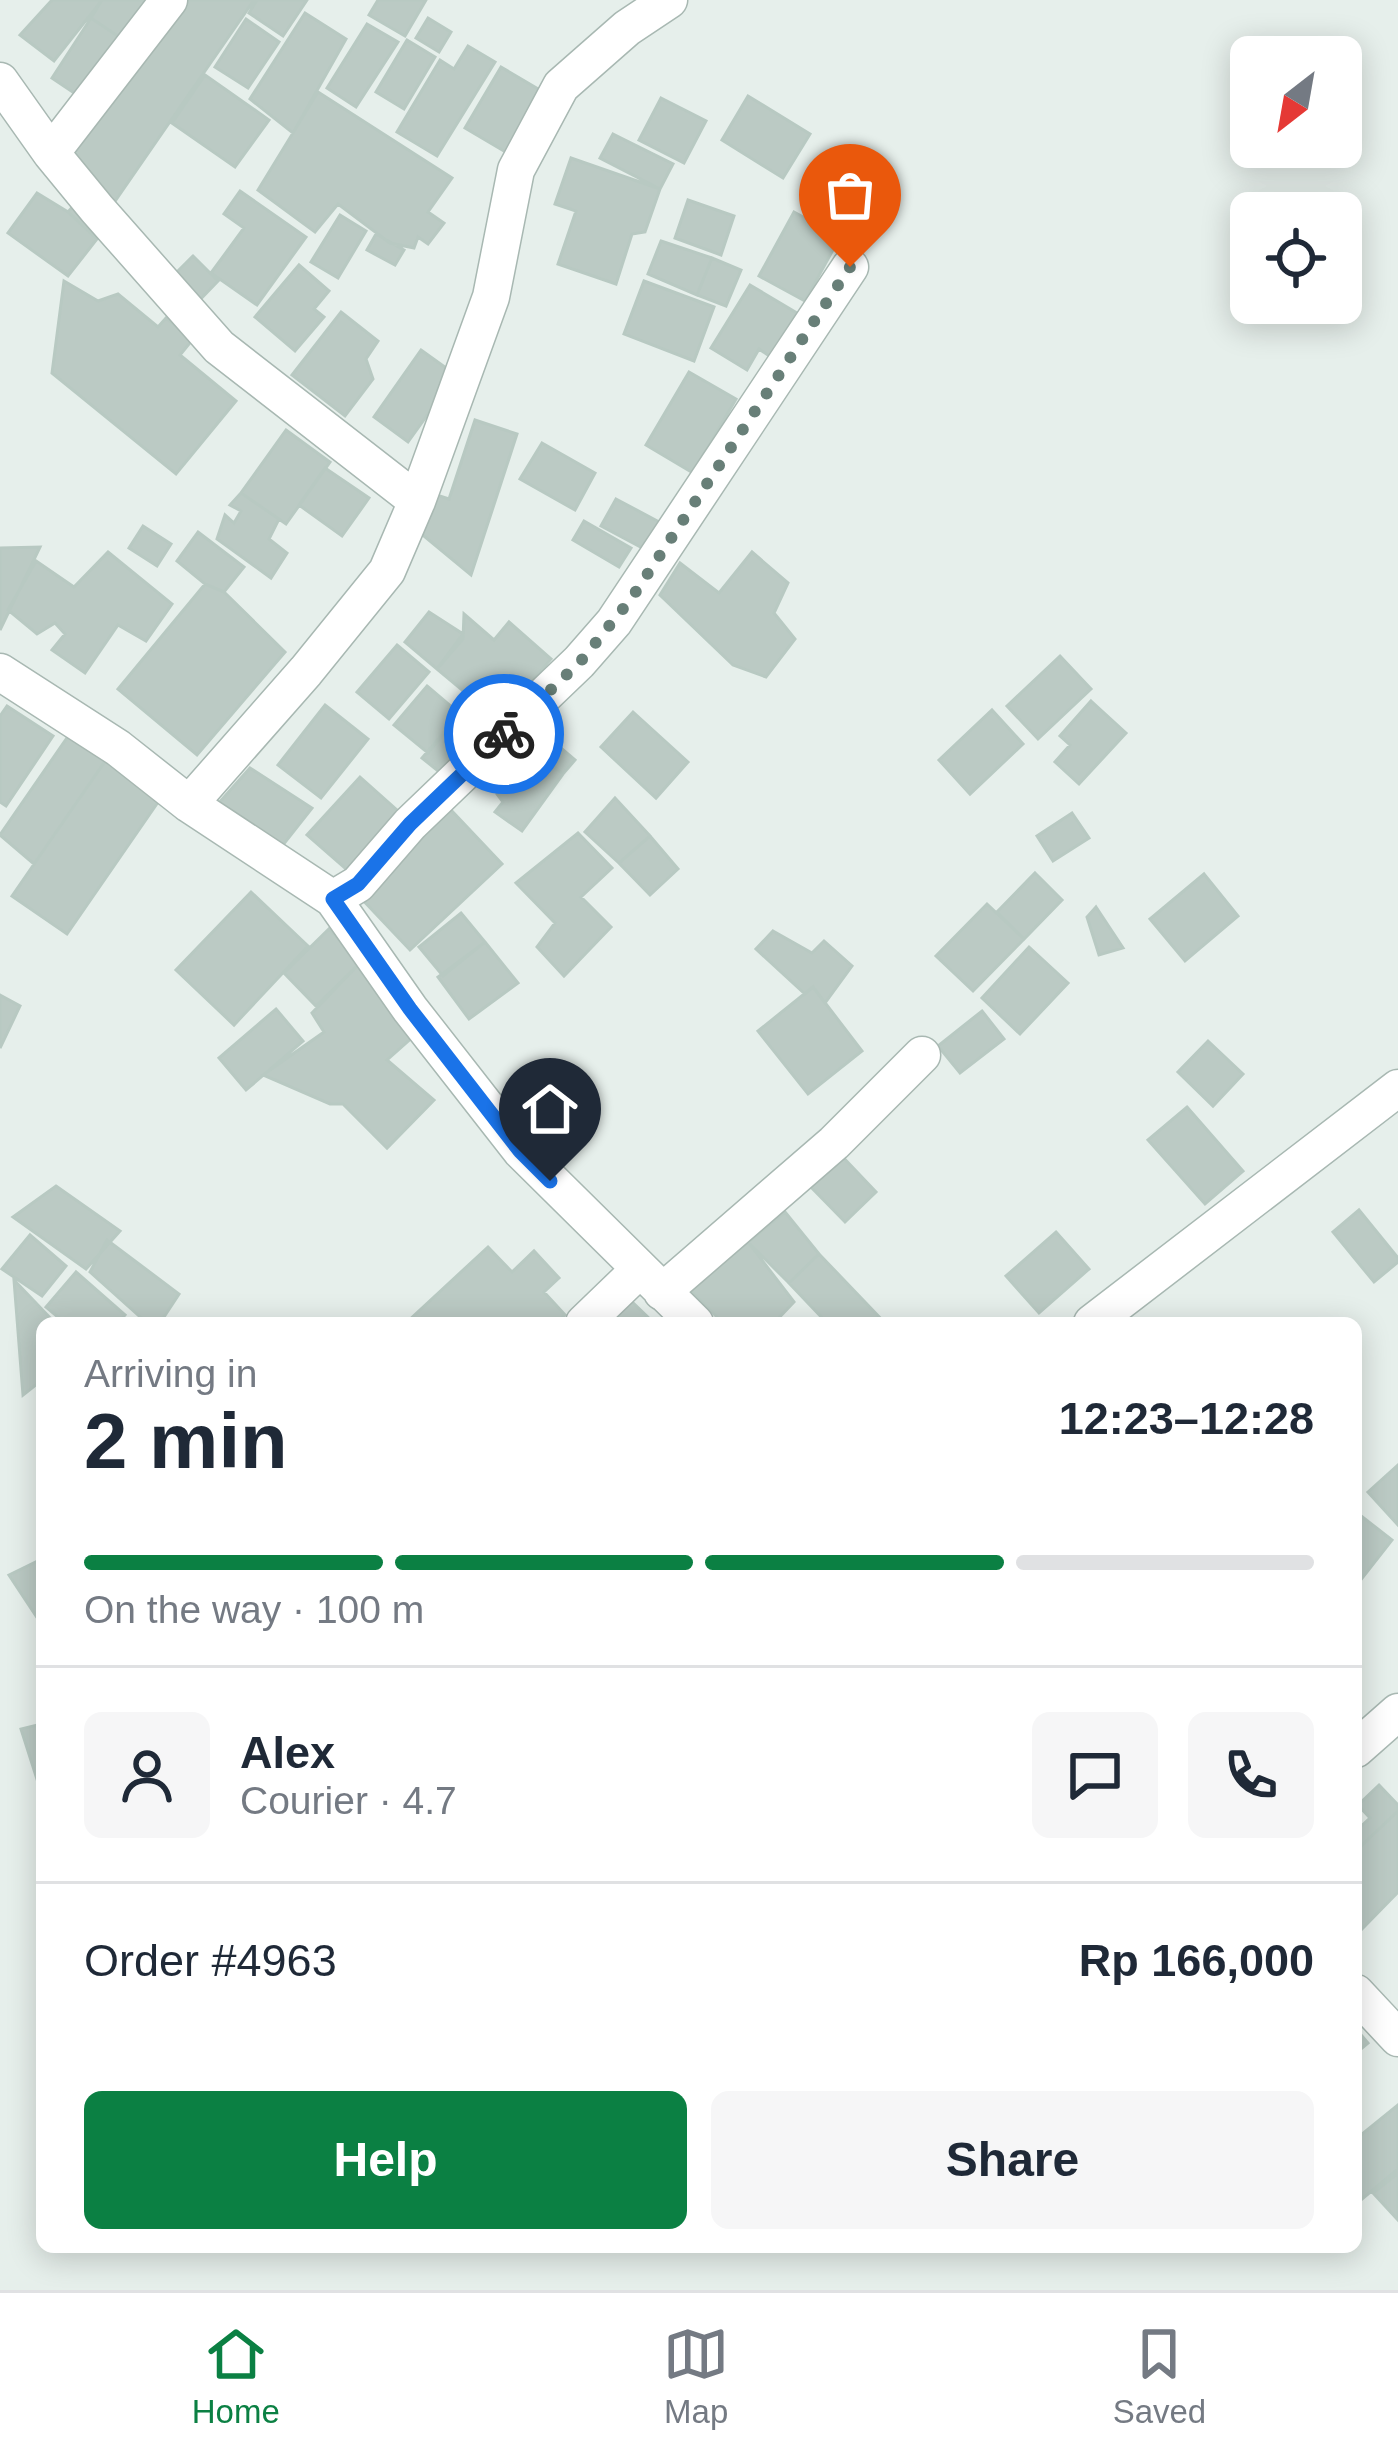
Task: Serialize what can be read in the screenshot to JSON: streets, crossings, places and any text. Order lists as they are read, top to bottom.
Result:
{
  "north": "bottom left",
  "page": {
    "heading": ["2 min", "Arriving in", "12:23–12:28"],
    "panel": [
      "Alex",
      "Courier · 4.7",
      "Order #4963",
      "Rp 166,000"
    ],
    "bar": "On the way · 100 m",
    "buttons": ["Help", "Share"],
    "tabs": ["Home", "Map", "Saved"]
  }
}
